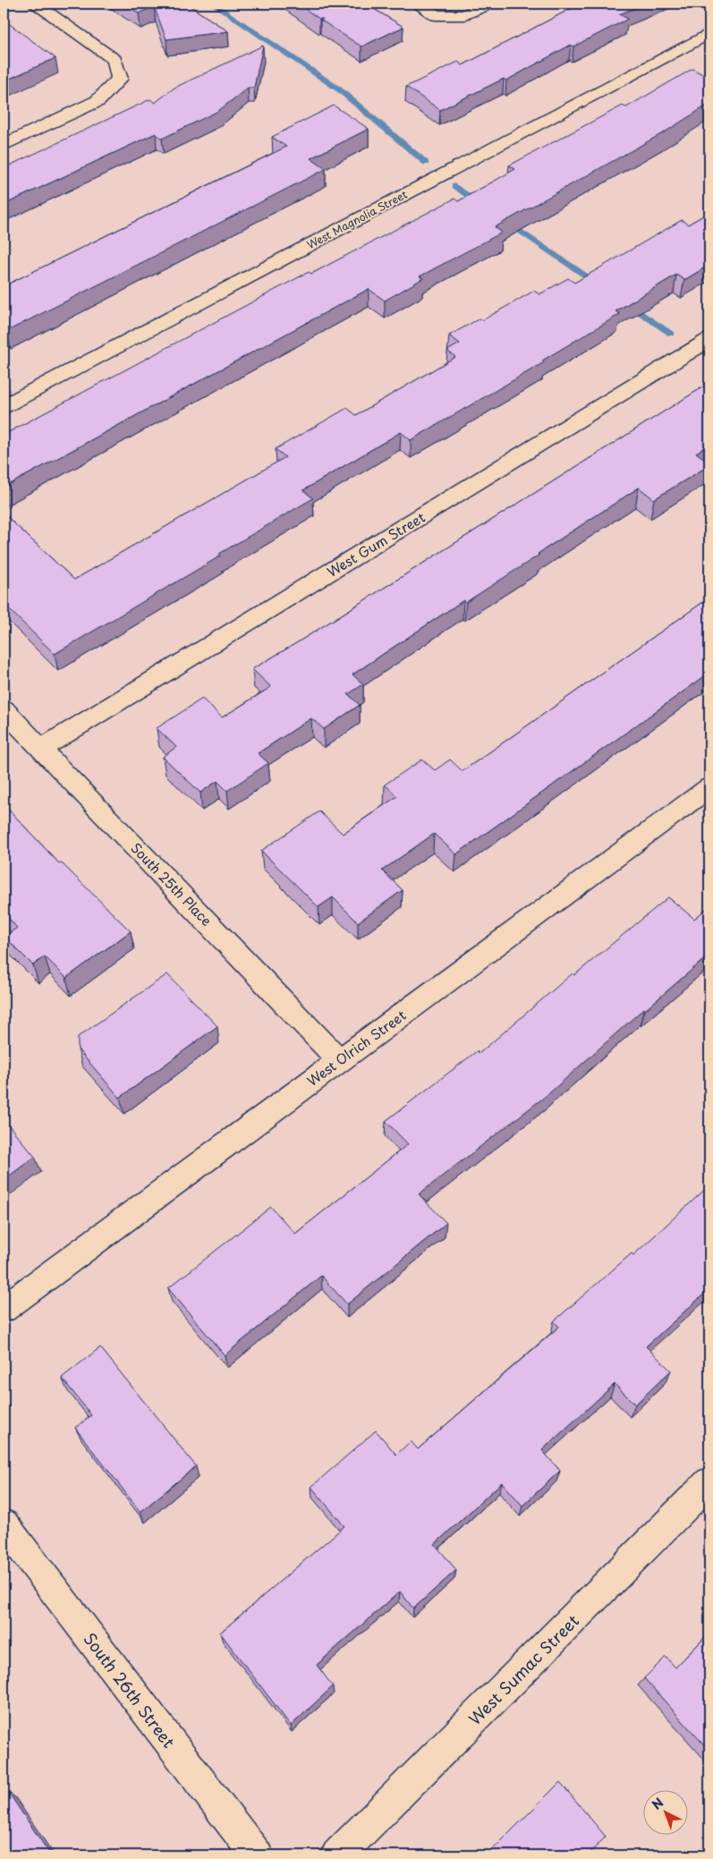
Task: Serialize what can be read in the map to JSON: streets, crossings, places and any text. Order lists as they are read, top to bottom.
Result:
{
  "streets": {
    "street": [
      "West Magnolia Street",
      "West Gum Street",
      "South 25th Place",
      "West Olrich Street",
      "West Sumac Street",
      "South 26th Street"
    ]
  },
  "crossings": [
    ["West Gum Street", "South 25th Place"],
    ["South 25th Place", "West Olrich Street"]
  ],
  "north": "top left"
}
